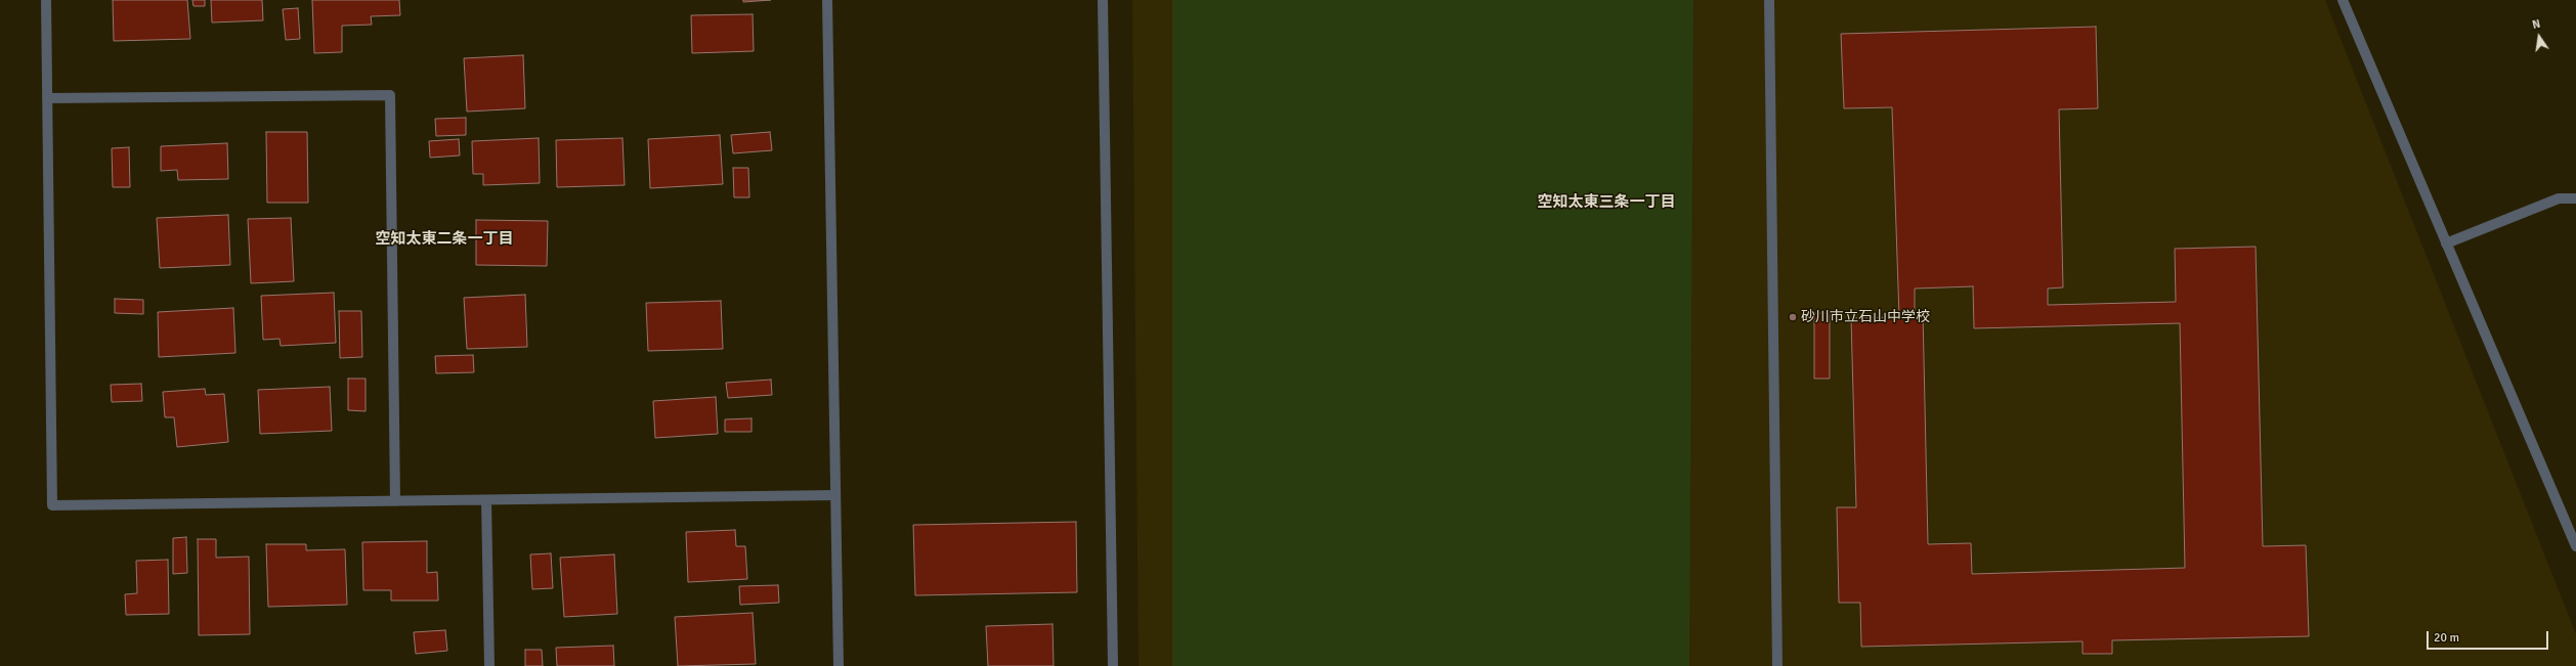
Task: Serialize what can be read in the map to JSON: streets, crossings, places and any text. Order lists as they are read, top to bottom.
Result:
{
  "districts": ["空知太東三条一丁目", "空知太東二条一丁目"],
  "places": ["砂川市立石山中学校"],
  "scale_bar": "20 m",
  "north": "top"
}
